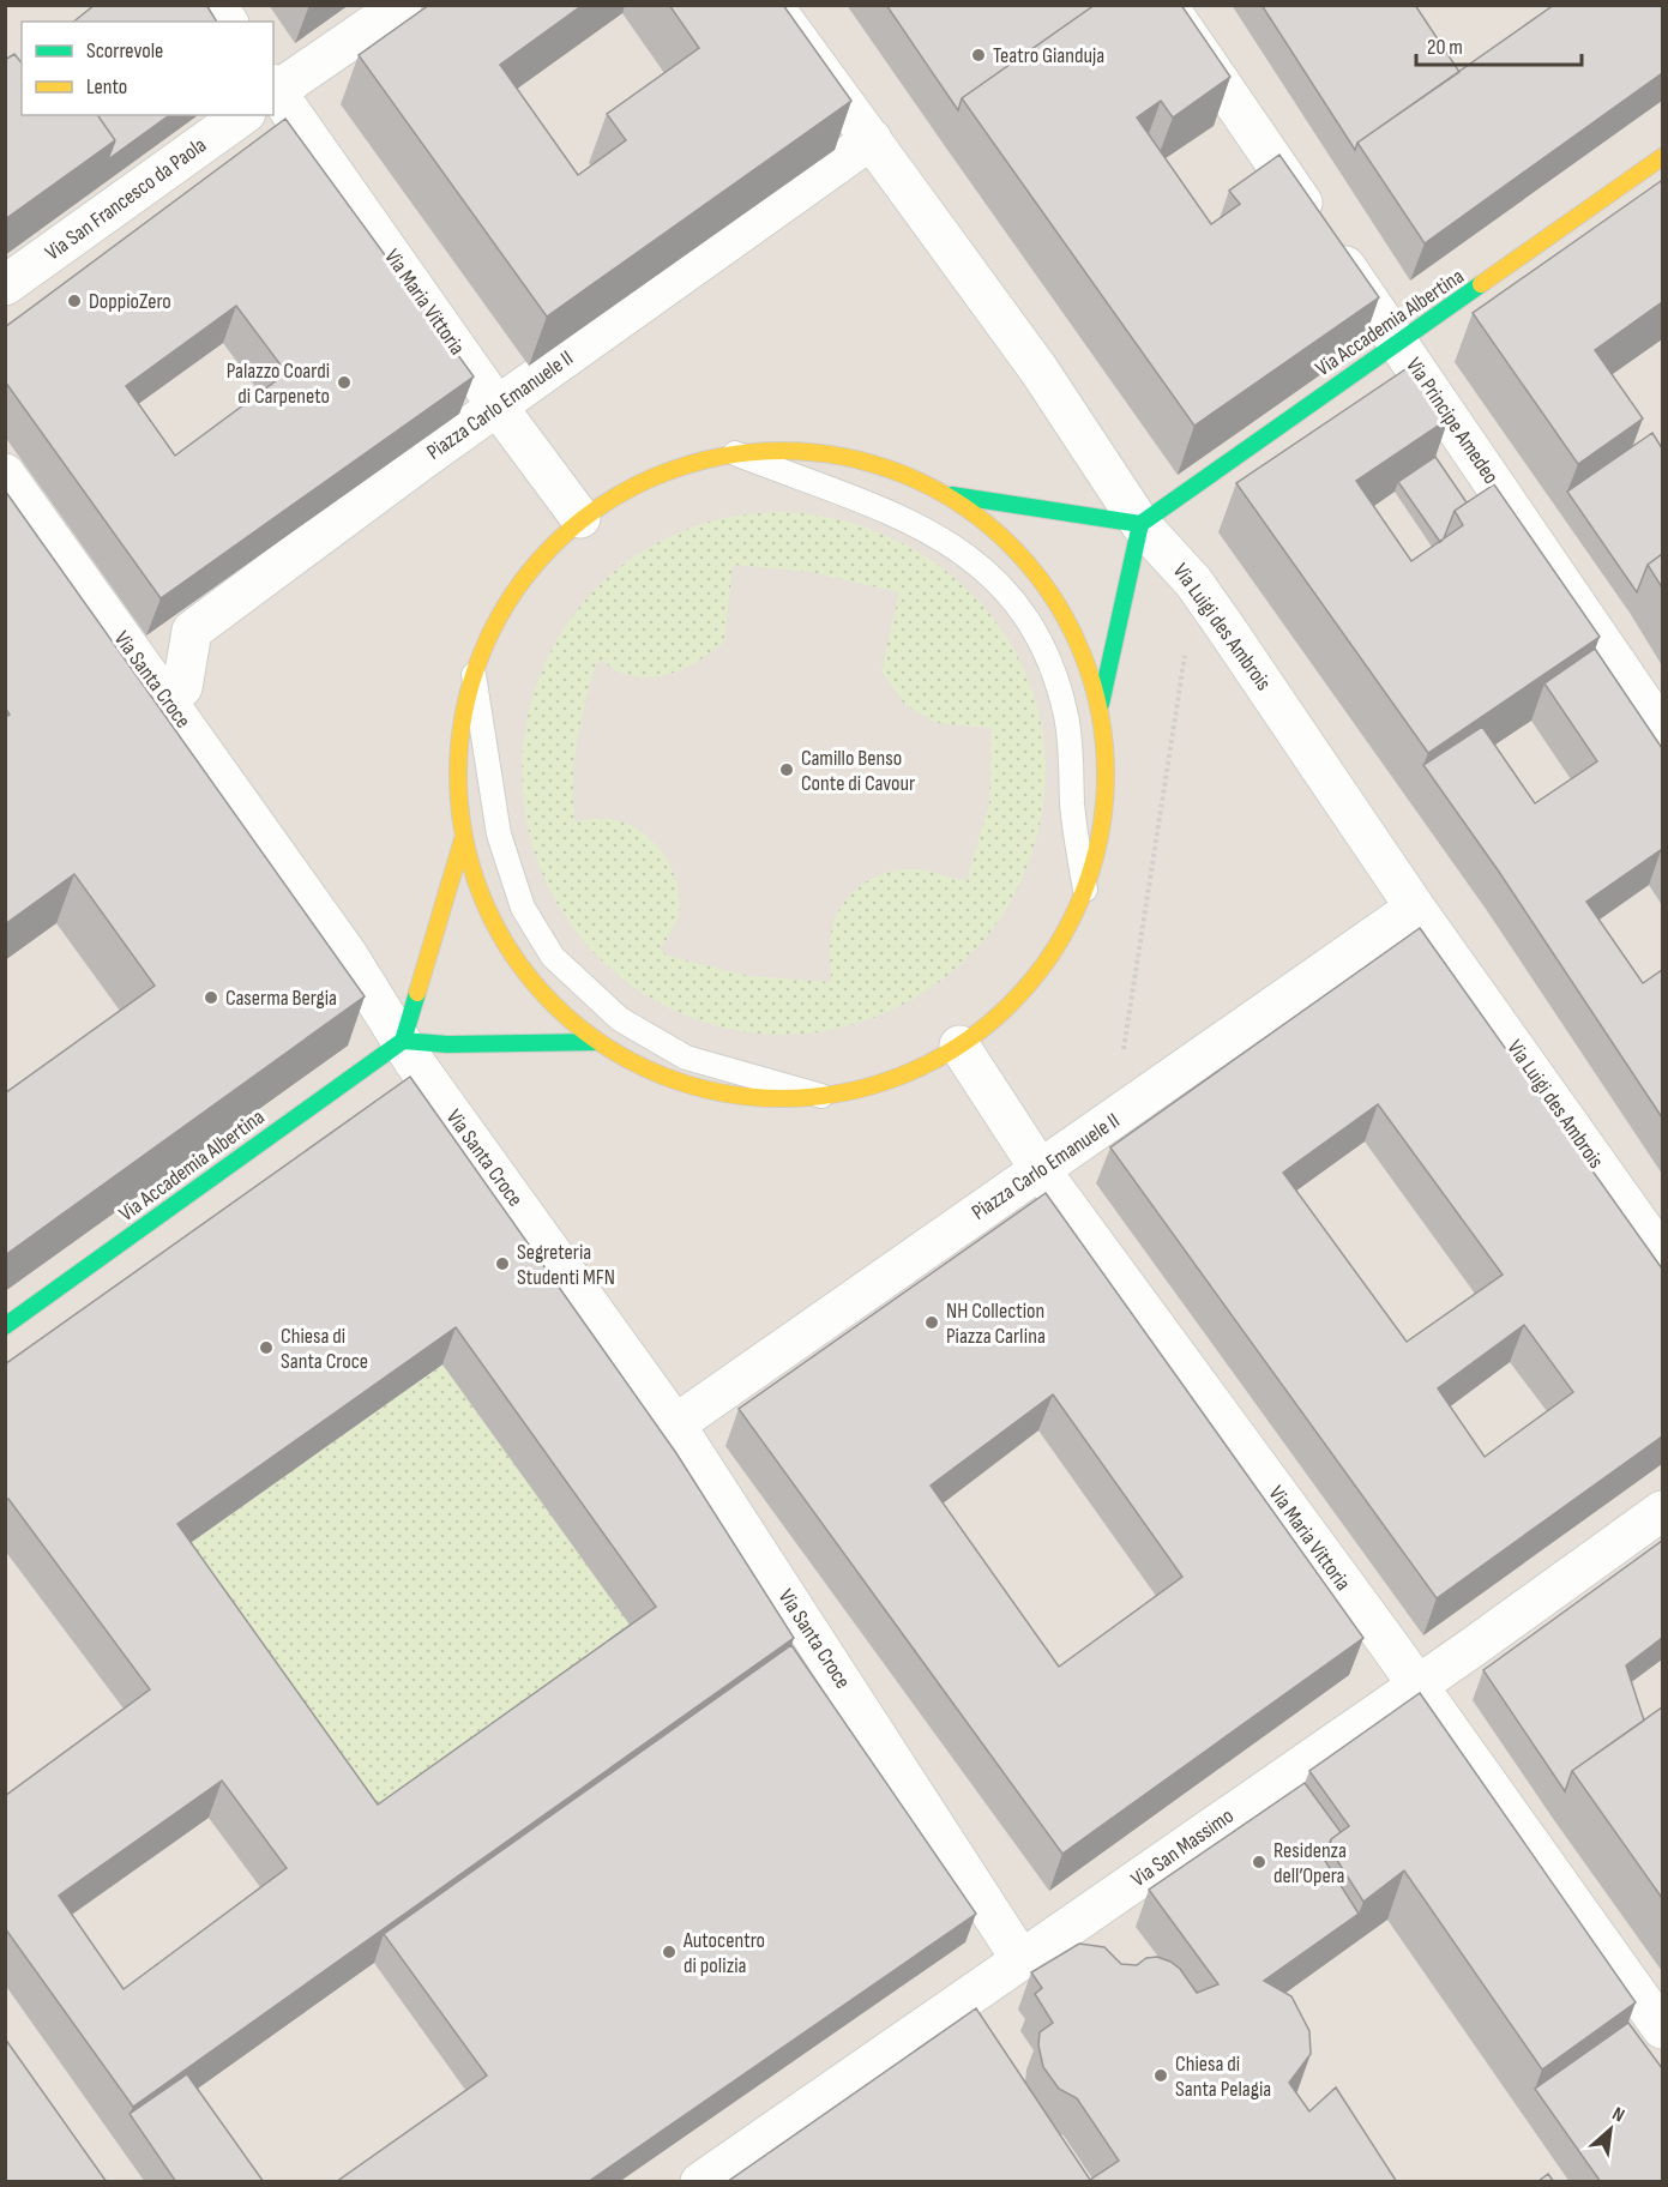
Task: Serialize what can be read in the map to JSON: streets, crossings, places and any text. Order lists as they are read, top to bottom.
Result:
{
  "streets": {
    "street": [
      "Via San Francesco da Paola",
      "Via Maria Vittoria",
      "Via Accademia Albertina",
      "Piazza Carlo Emanuele II",
      "Via Principe Amedeo",
      "Via Luigi des Ambrois",
      "Via Santa Croce",
      "Via San Massimo"
    ]
  },
  "crossings": [
    ["Via Maria Vittoria", "Piazza Carlo Emanuele II"],
    ["Via Maria Vittoria", "Via San Massimo"],
    ["Via Accademia Albertina", "Via Principe Amedeo"],
    ["Via Accademia Albertina", "Via Luigi des Ambrois"],
    ["Via Accademia Albertina", "Via Santa Croce"],
    ["Piazza Carlo Emanuele II", "Via Luigi des Ambrois"],
    ["Piazza Carlo Emanuele II", "Via Santa Croce"],
    ["Via Santa Croce", "Via San Massimo"]
  ],
  "places": [
    "Teatro Gianduja",
    "DoppioZero",
    "Palazzo Coardi di Carpeneto",
    "Camillo Benso Conte di Cavour",
    "Caserma Bergia",
    "Segreteria Studenti MFN",
    "NH Collection Piazza Carlina",
    "Chiesa di Santa Croce",
    "Residenza dell’Opera",
    "Autocentro di polizia",
    "Chiesa di Santa Pelagia"
  ],
  "legend": ["Scorrevole", "Lento"],
  "scale_bar": "20 m",
  "north": "top right"
}
